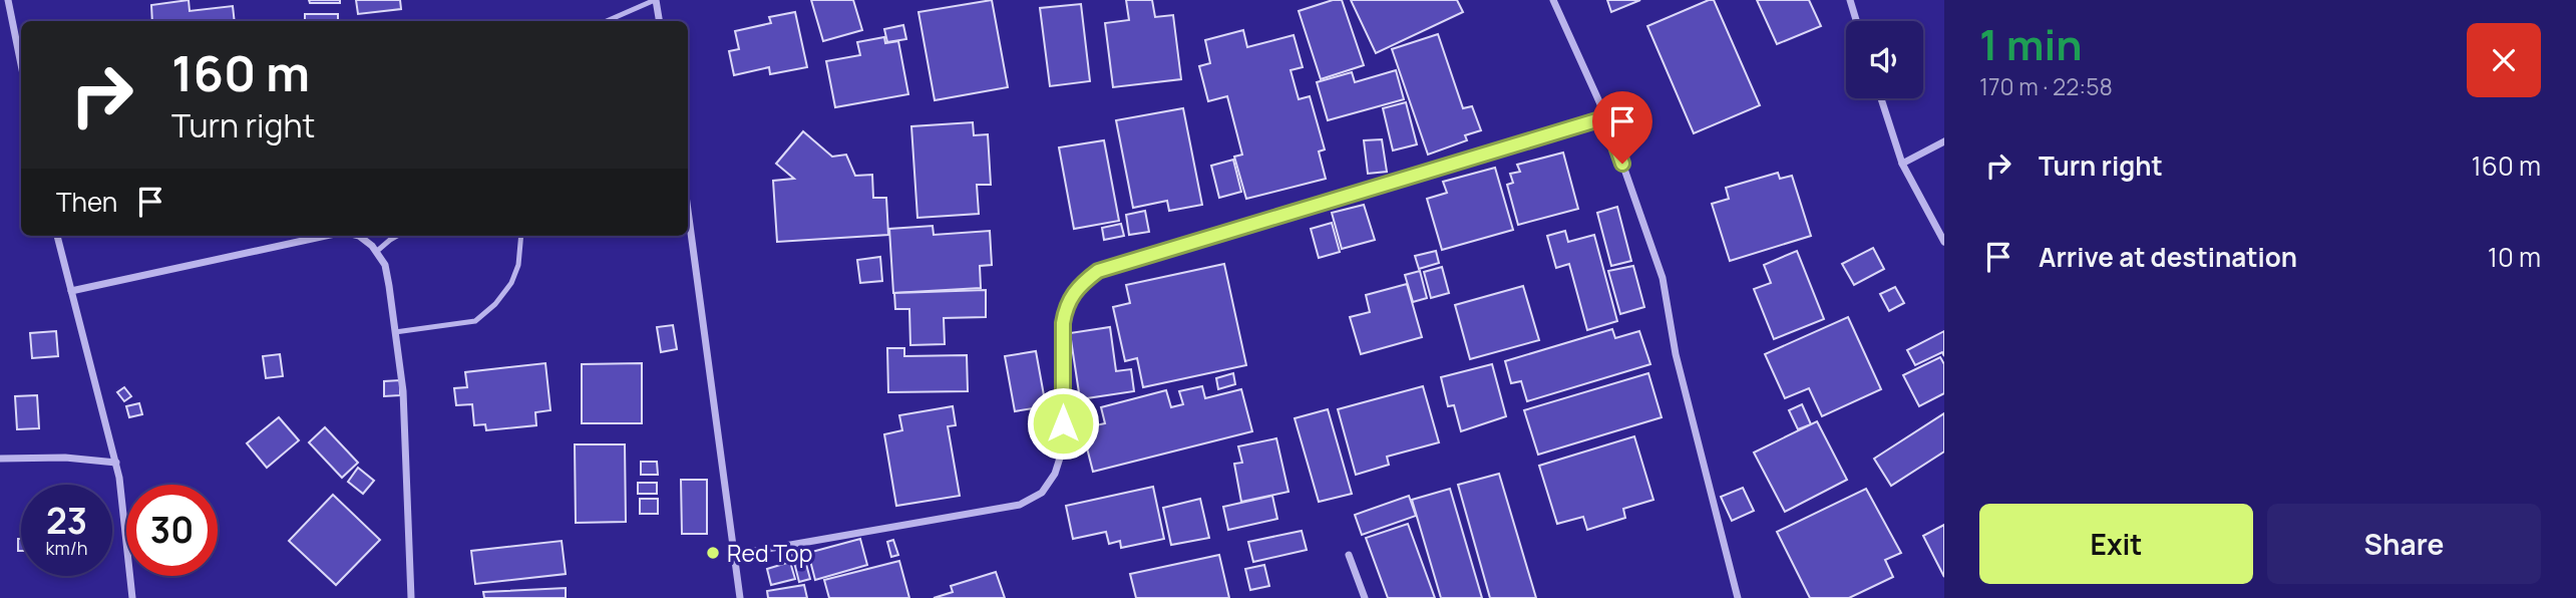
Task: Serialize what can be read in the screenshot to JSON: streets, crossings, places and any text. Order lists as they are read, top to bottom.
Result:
{
  "places": ["Red Top"],
  "page": {
    "heading": ["1 min", "170 m · 22:58"],
    "turn": ["160 m", "Turn right"],
    "list": [
      {
        "name": "Turn right",
        "value": "160 m"
      },
      {
        "name": "Arrive at destination",
        "value": "10 m"
      }
    ],
    "then": "Then",
    "speed": "23 km/h",
    "limit": "30",
    "buttons": ["Exit", "Share"]
  }
}
